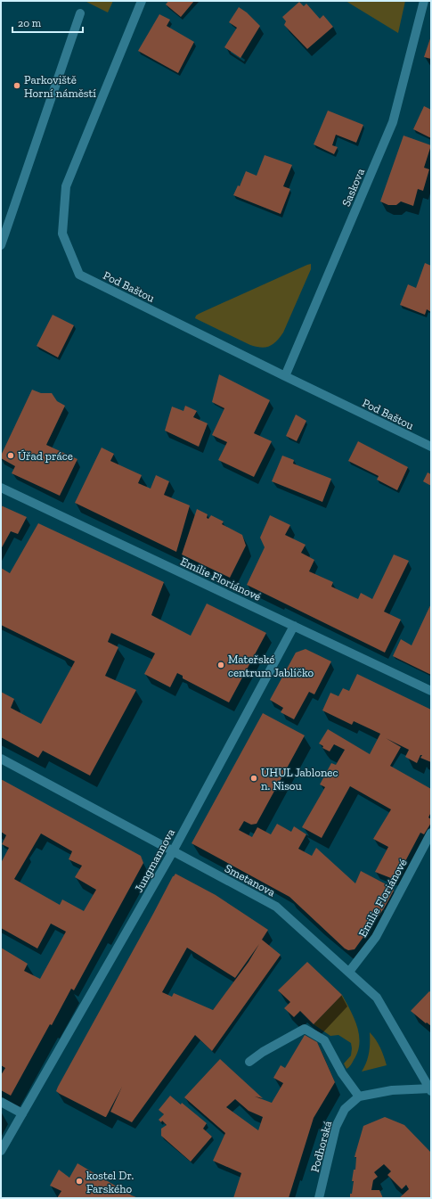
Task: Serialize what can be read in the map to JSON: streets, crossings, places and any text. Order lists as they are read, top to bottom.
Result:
{
  "streets": {
    "street": [
      "Saskova",
      "Pod Baštou",
      "Emilie Floriánové",
      "Jungmannova",
      "Smetanova",
      "Podhorská"
    ]
  },
  "crossings": [
    ["Saskova", "Pod Baštou"],
    ["Emilie Floriánové", "Jungmannova"],
    ["Emilie Floriánové", "Smetanova"],
    ["Jungmannova", "Smetanova"]
  ],
  "places": [
    "Parkoviště Horní náměstí",
    "Úřad práce",
    "Mateřské centrum Jablíčko",
    "UHUL Jablonec n. Nisou",
    "kostel Dr. Farského"
  ],
  "scale_bar": "20 m"
}
